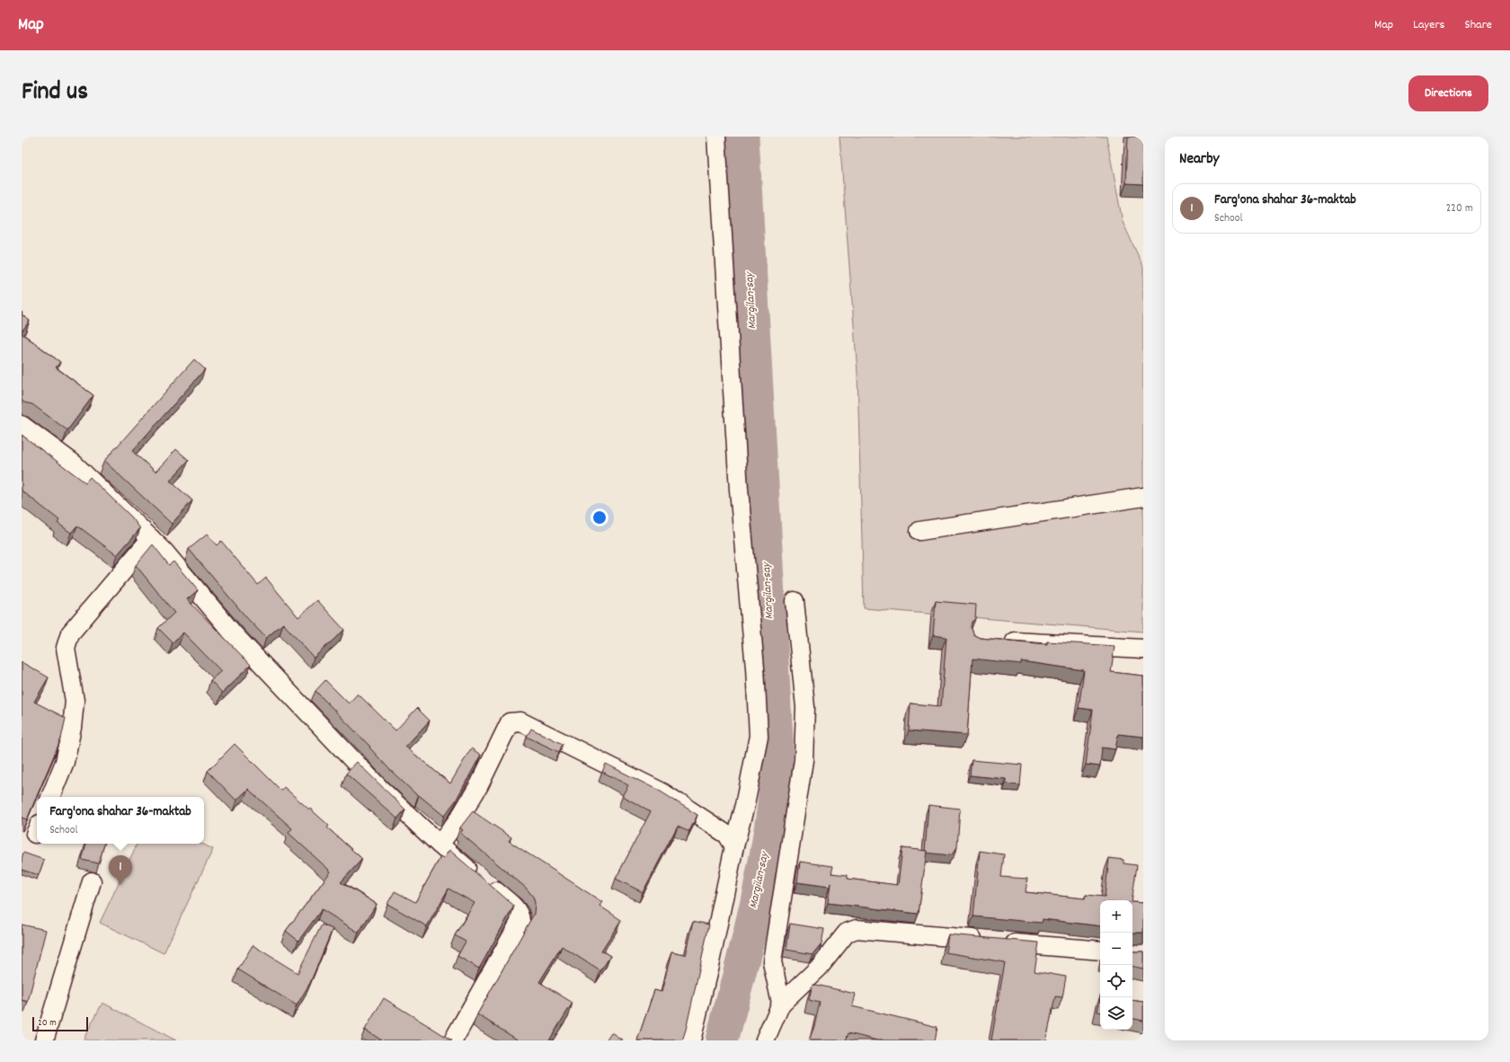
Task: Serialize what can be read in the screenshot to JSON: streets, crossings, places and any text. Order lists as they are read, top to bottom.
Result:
{
  "water": ["Margilan-say"],
  "scale_bar": "20 m",
  "page": {
    "header": "Map",
    "nav": ["Map", "Layers", "Share"],
    "title": "Find us",
    "buttons": "Directions",
    "heading": "Nearby",
    "list": [
      {
        "mark": "1",
        "name": "Farg'ona shahar 36-maktab",
        "note": "School",
        "value": "220 m"
      }
    ],
    "popup": ["Farg'ona shahar 36-maktab", "School"],
    "pins": "1",
    "map_buttons": ["+", "−"],
    "scale": "20 m"
  }
}
